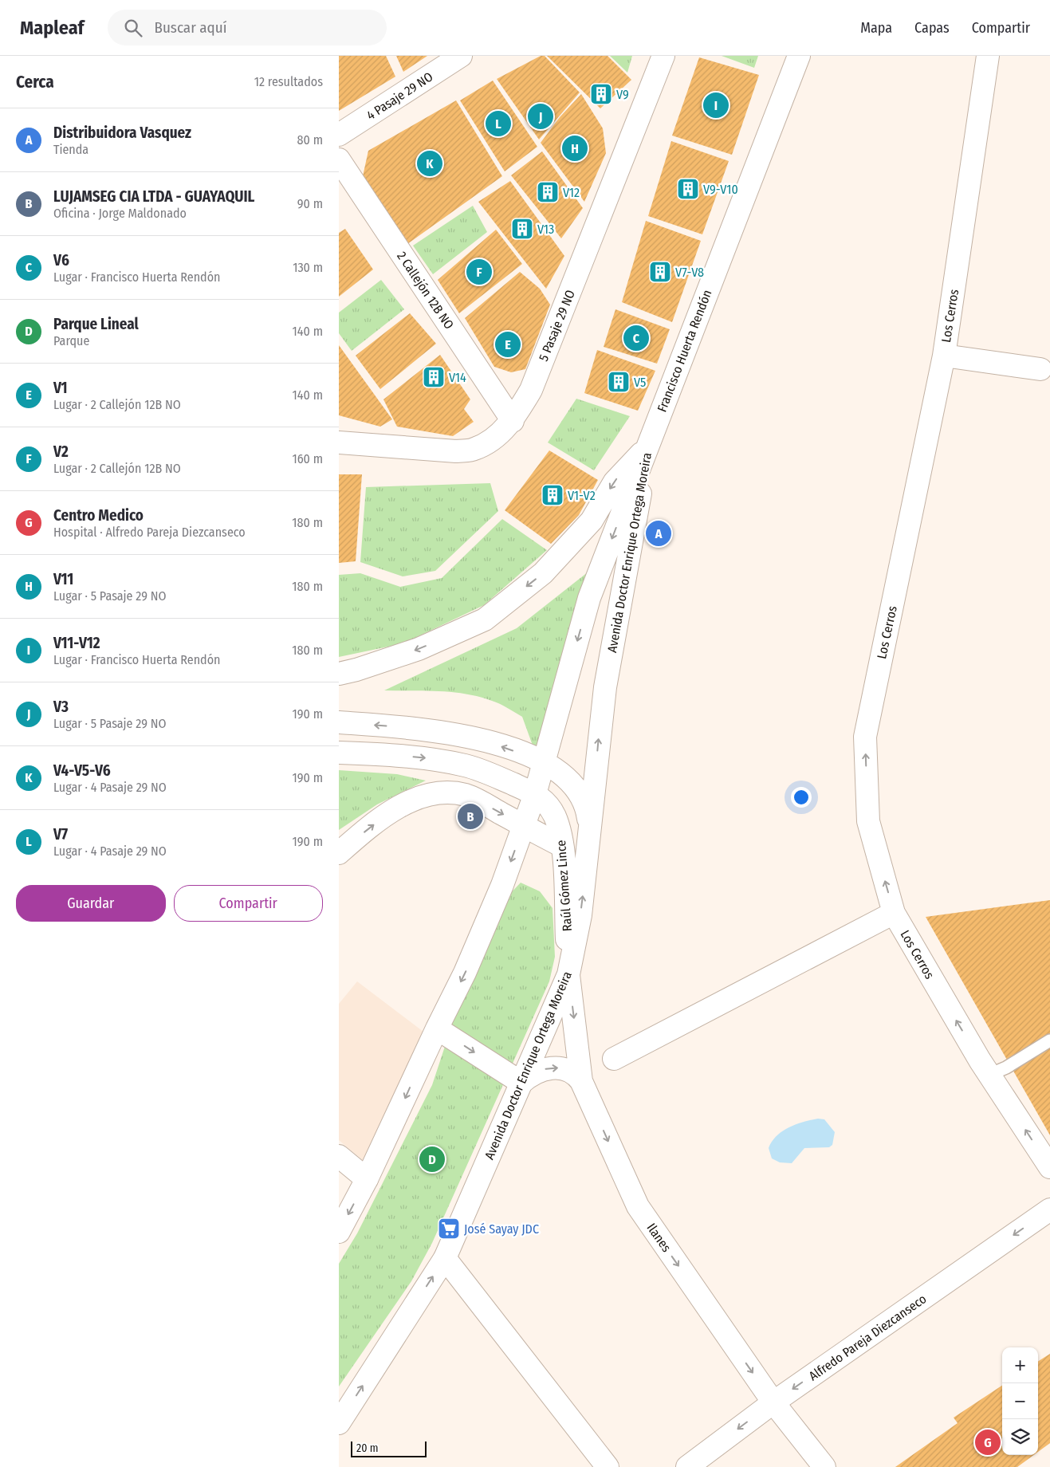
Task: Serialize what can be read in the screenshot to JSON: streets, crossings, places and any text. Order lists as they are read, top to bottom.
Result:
{
  "streets": {
    "street": [
      "4 Pasaje 29 NO",
      "2 Callejón 12B NO",
      "Los Cerros",
      "5 Pasaje 29 NO",
      "Francisco Huerta Rendón",
      "Avenida Doctor Enrique Ortega Moreira",
      "Raúl Gómez Lince",
      "Ilanes",
      "Alfredo Pareja Diezcanseco"
    ]
  },
  "crossings": [
    ["2 Callejón 12B NO", "5 Pasaje 29 NO"],
    ["Francisco Huerta Rendón", "Avenida Doctor Enrique Ortega Moreira"],
    ["Avenida Doctor Enrique Ortega Moreira", "Raúl Gómez Lince"],
    ["Avenida Doctor Enrique Ortega Moreira", "Ilanes"],
    ["Raúl Gómez Lince", "Ilanes"],
    ["Ilanes", "Alfredo Pareja Diezcanseco"]
  ],
  "one_way": ["Los Cerros", "Alfredo Pareja Diezcanseco"],
  "places": {
    "building": [
      "V9",
      "V9-V10",
      "V12",
      "V13",
      "V7-V8",
      "V14",
      "V5",
      "V1-V2"
    ],
    "supermarket": ["José Sayay JDC"]
  },
  "scale_bar": "20 m",
  "page": {
    "header": "Mapleaf",
    "search": "Buscar aquí",
    "nav": ["Mapa", "Capas", "Compartir"],
    "heading": ["Cerca", "12 resultados"],
    "pins": [
      "I",
      "J",
      "L",
      "H",
      "K",
      "F",
      "C",
      "E",
      "A",
      "B",
      "D",
      "G"
    ],
    "list": [
      {
        "mark": "A",
        "name": "Distribuidora Vasquez",
        "note": "Tienda",
        "value": "80 m"
      },
      {
        "mark": "B",
        "name": "LUJAMSEG CIA LTDA - GUAYAQUIL",
        "note": "Oficina · Jorge Maldonado",
        "value": "90 m"
      },
      {
        "mark": "C",
        "name": "V6",
        "note": "Lugar · Francisco Huerta Rendón",
        "value": "130 m"
      },
      {
        "mark": "D",
        "name": "Parque Lineal",
        "note": "Parque",
        "value": "140 m"
      },
      {
        "mark": "E",
        "name": "V1",
        "note": "Lugar · 2 Callejón 12B NO",
        "value": "140 m"
      },
      {
        "mark": "F",
        "name": "V2",
        "note": "Lugar · 2 Callejón 12B NO",
        "value": "160 m"
      },
      {
        "mark": "G",
        "name": "Centro Medico",
        "note": "Hospital · Alfredo Pareja Diezcanseco",
        "value": "180 m"
      },
      {
        "mark": "H",
        "name": "V11",
        "note": "Lugar · 5 Pasaje 29 NO",
        "value": "180 m"
      },
      {
        "mark": "I",
        "name": "V11-V12",
        "note": "Lugar · Francisco Huerta Rendón",
        "value": "180 m"
      },
      {
        "mark": "J",
        "name": "V3",
        "note": "Lugar · 5 Pasaje 29 NO",
        "value": "190 m"
      },
      {
        "mark": "K",
        "name": "V4-V5-V6",
        "note": "Lugar · 4 Pasaje 29 NO",
        "value": "190 m"
      },
      {
        "mark": "L",
        "name": "V7",
        "note": "Lugar · 4 Pasaje 29 NO",
        "value": "190 m"
      }
    ],
    "buttons": ["Guardar", "Compartir"],
    "map_buttons": ["+", "−"],
    "scale": "20 m"
  }
}
